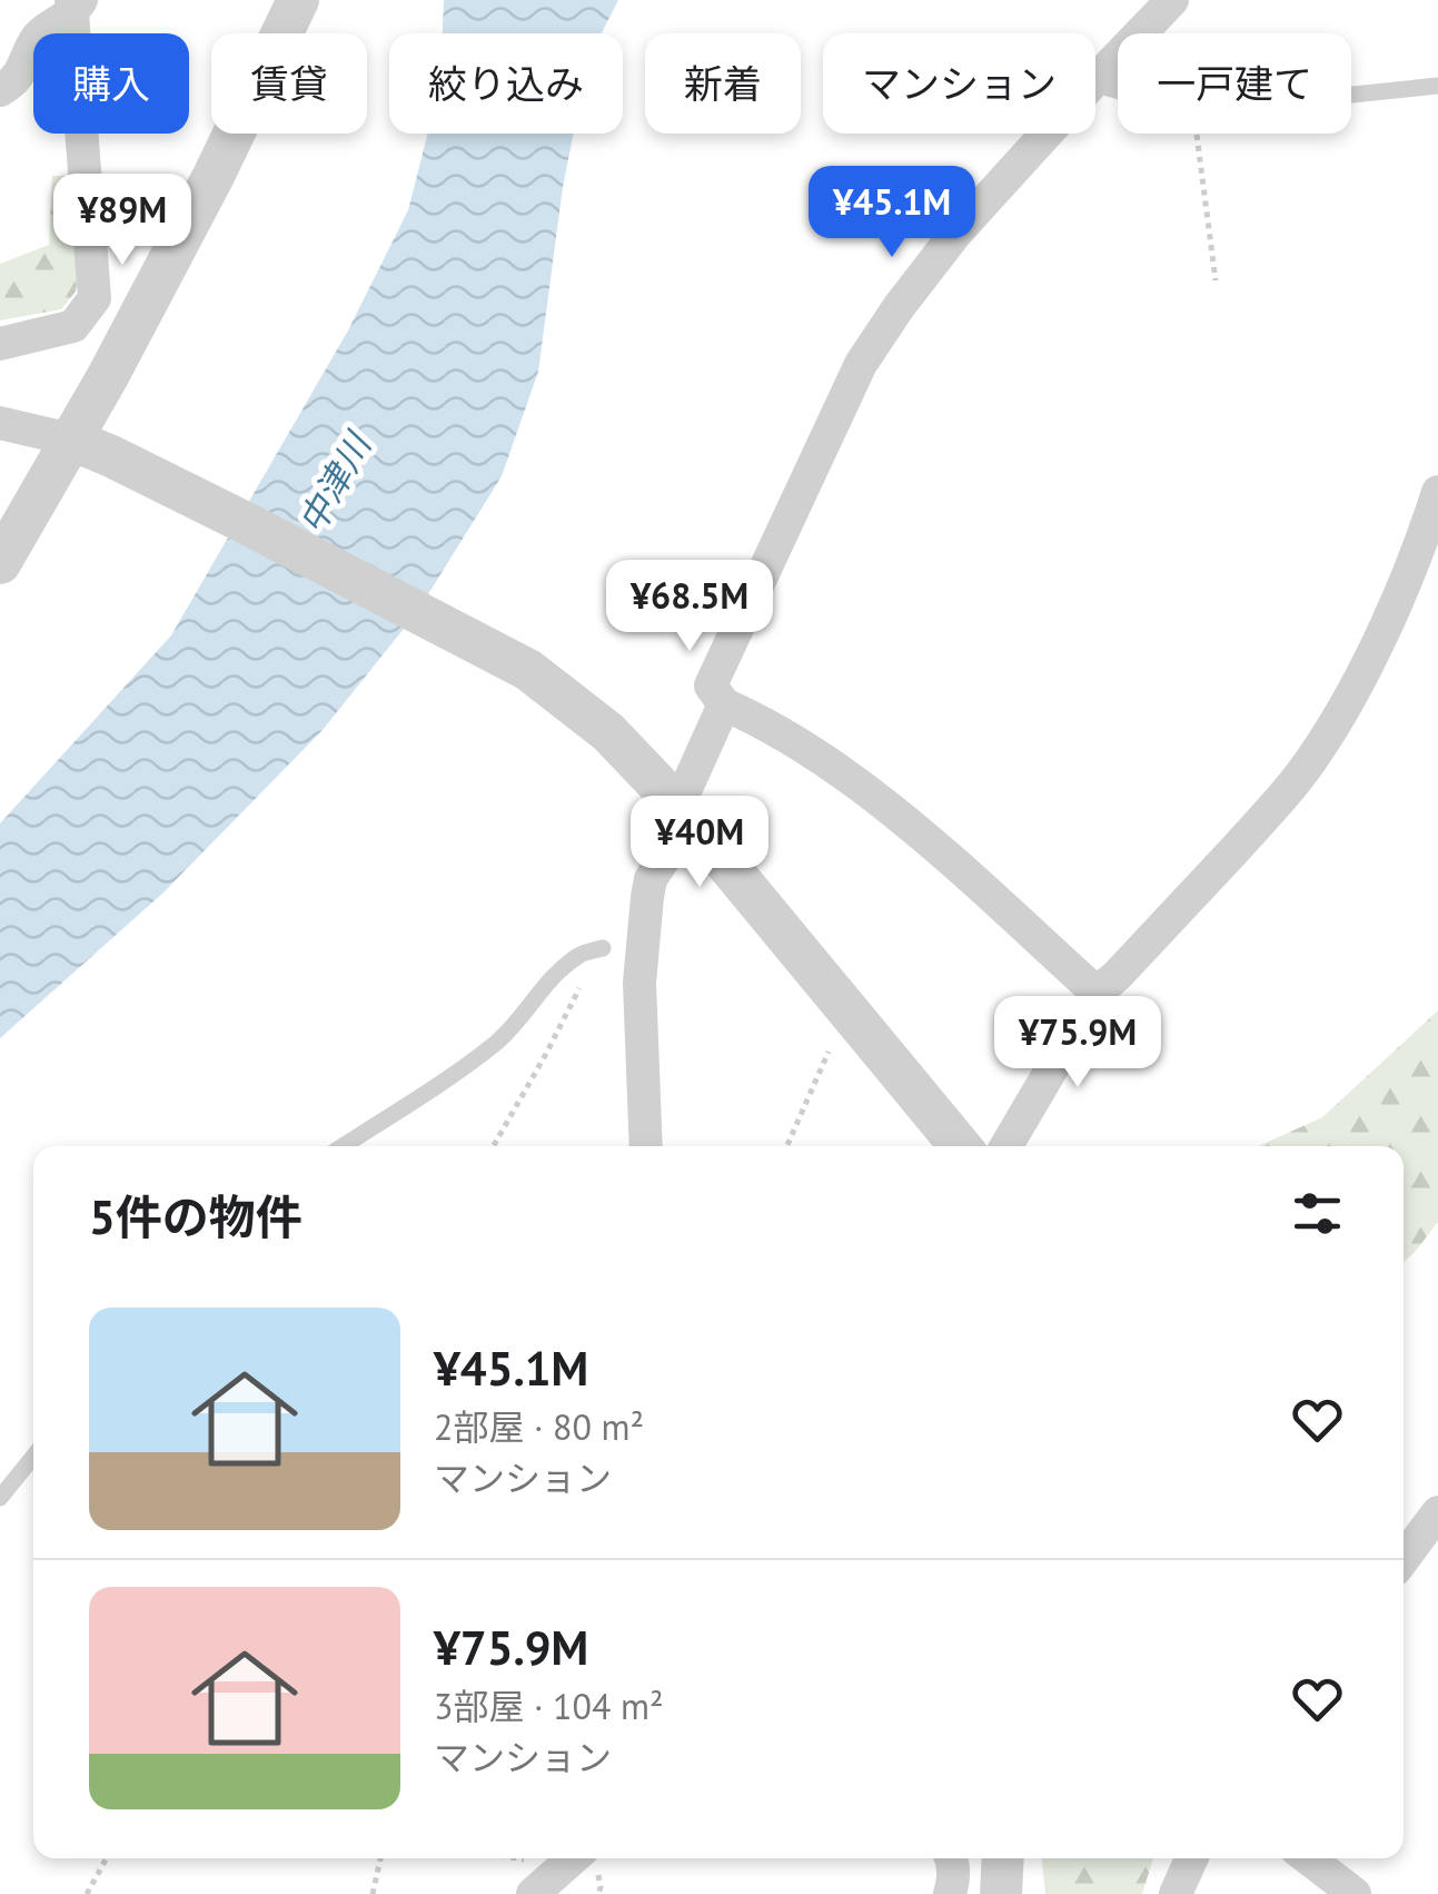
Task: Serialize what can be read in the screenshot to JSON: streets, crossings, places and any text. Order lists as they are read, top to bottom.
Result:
{
  "water": ["中津川"],
  "page": {
    "chip": [
      "購入",
      "賃貸",
      "絞り込み",
      "新着",
      "マンション",
      "一戸建て"
    ],
    "price": [
      "¥45.1M",
      "¥89M",
      "¥68.5M",
      "¥40M",
      "¥75.9M"
    ],
    "heading": "5件の物件",
    "list": [
      {
        "name": "¥45.1M",
        "note": "2部屋 · 80 m² · マンション"
      },
      {
        "name": "¥75.9M",
        "note": "3部屋 · 104 m² · マンション"
      }
    ]
  }
}
